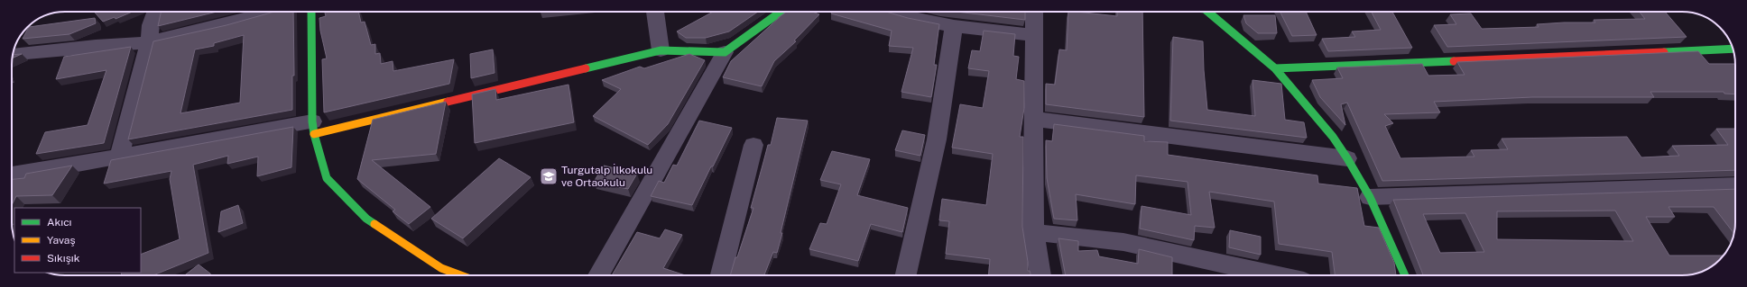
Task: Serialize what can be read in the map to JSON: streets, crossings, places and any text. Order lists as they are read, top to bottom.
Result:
{
  "places": {
    "school or university": ["Turgutalp İlkokulu ve Ortaokulu"]
  },
  "legend": ["Akıcı", "Yavaş", "Sıkışık"]
}
